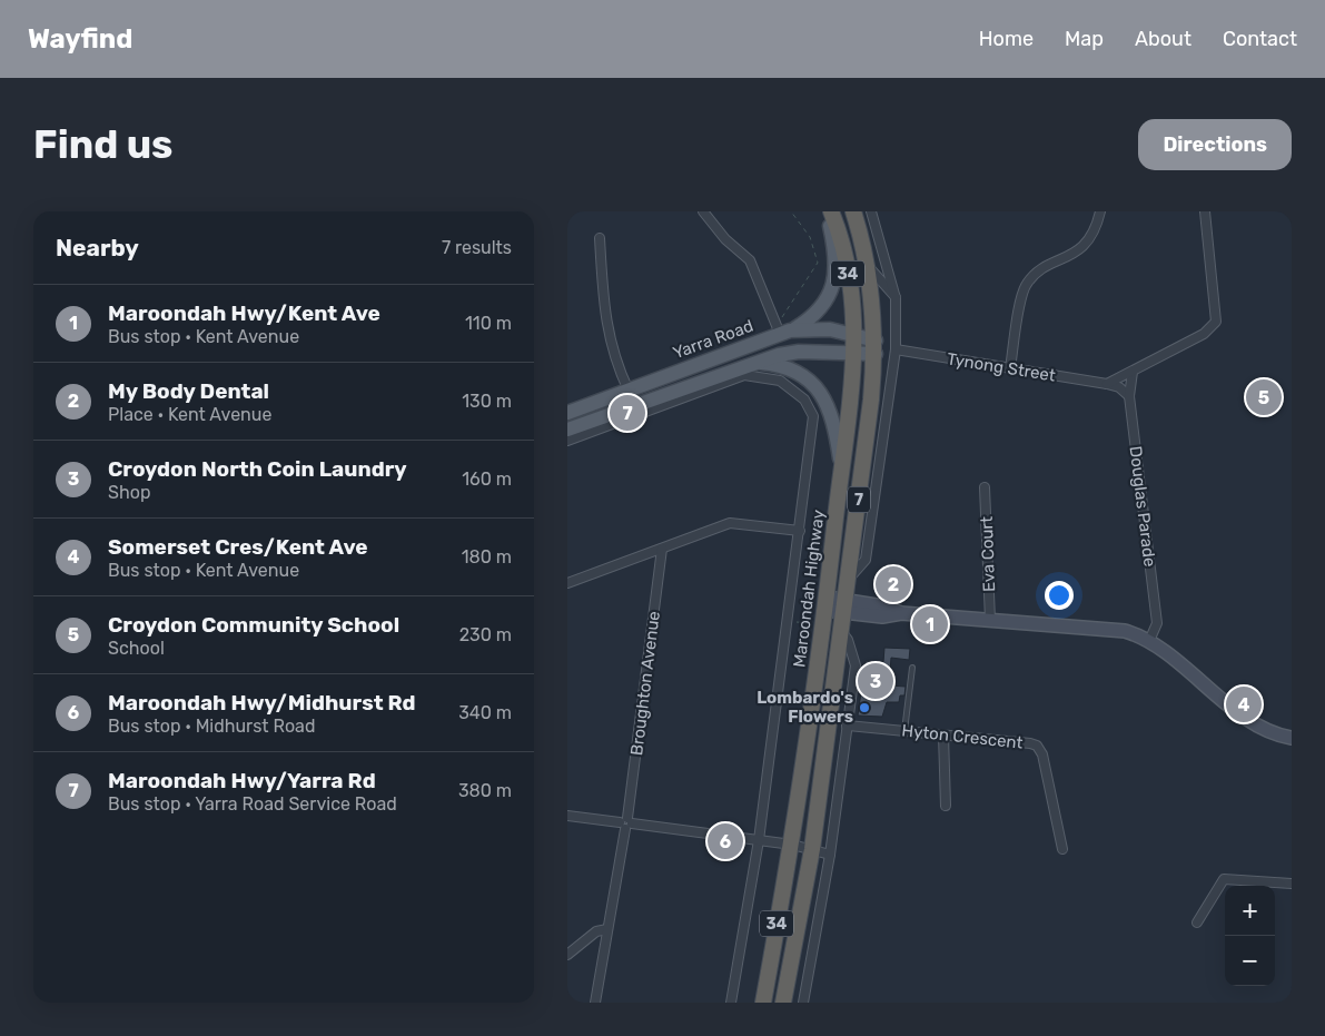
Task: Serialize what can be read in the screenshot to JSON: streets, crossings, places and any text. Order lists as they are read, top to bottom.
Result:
{
  "streets": {
    "highway": ["34", "7", "Maroondah Highway"],
    "main road": ["Yarra Road"],
    "street": [
      "Tynong Street",
      "Douglas Parade",
      "Eva Court",
      "Broughton Avenue",
      "Hyton Crescent"
    ]
  },
  "crossings": [
    ["34", "Yarra Road"],
    ["34", "7"],
    ["Yarra Road", "7"],
    ["Yarra Road", "Maroondah Highway"],
    ["Tynong Street", "Douglas Parade"]
  ],
  "places": ["Lombardo's Flowers"],
  "page": {
    "header": "Wayfind",
    "nav": [
      "Home",
      "Map",
      "About",
      "Contact"
    ],
    "buttons": "Directions",
    "title": "Find us",
    "heading": ["Nearby", "7 results"],
    "list": [
      {
        "mark": "1",
        "name": "Maroondah Hwy/Kent Ave",
        "note": "Bus stop · Kent Avenue",
        "value": "110 m"
      },
      {
        "mark": "2",
        "name": "My Body Dental",
        "note": "Place · Kent Avenue",
        "value": "130 m"
      },
      {
        "mark": "3",
        "name": "Croydon North Coin Laundry",
        "note": "Shop",
        "value": "160 m"
      },
      {
        "mark": "4",
        "name": "Somerset Cres/Kent Ave",
        "note": "Bus stop · Kent Avenue",
        "value": "180 m"
      },
      {
        "mark": "5",
        "name": "Croydon Community School",
        "note": "School",
        "value": "230 m"
      },
      {
        "mark": "6",
        "name": "Maroondah Hwy/Midhurst Rd",
        "note": "Bus stop · Midhurst Road",
        "value": "340 m"
      },
      {
        "mark": "7",
        "name": "Maroondah Hwy/Yarra Rd",
        "note": "Bus stop · Yarra Road Service Road",
        "value": "380 m"
      }
    ],
    "pins": [
      "5",
      "7",
      "2",
      "1",
      "3",
      "4",
      "6"
    ],
    "map_buttons": ["+", "−"]
  }
}
